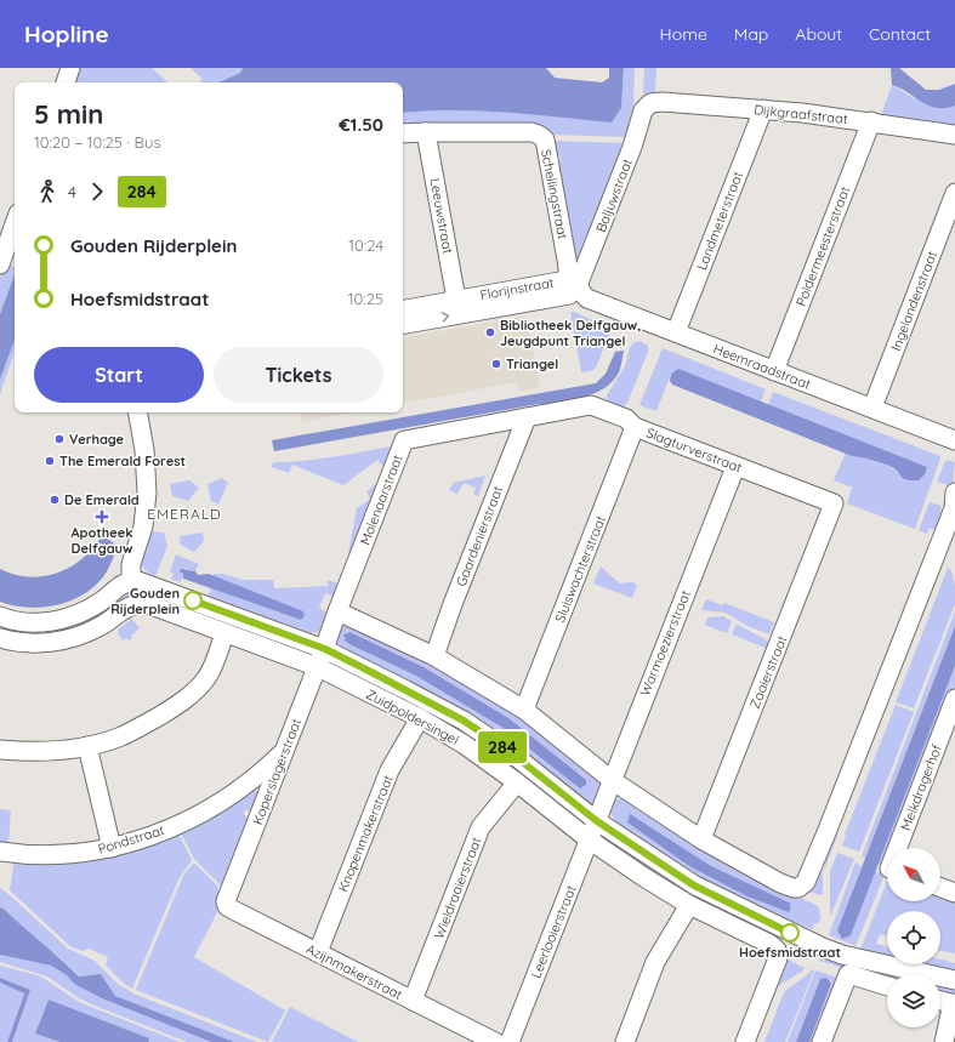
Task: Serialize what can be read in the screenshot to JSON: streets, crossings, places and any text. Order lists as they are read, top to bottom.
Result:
{
  "streets": {
    "street": [
      "Dijkgraafstraat",
      "Schellingstraat",
      "Baljuwstraat",
      "Leeuwstraat",
      "Landmeterstraat",
      "Poldermeesterstraat",
      "Florijnstraat",
      "Ingelandenstraat",
      "Heemraadstraat",
      "Slagturverstraat",
      "Molenaarstraat",
      "Gaardenierstraat",
      "Sluiswachterstraat",
      "Warmoezierstraat",
      "Zaaierstraat",
      "Zuidpoldersingel",
      "Koperslagerstraat",
      "Melkdragerhof",
      "Knopenmakerstraat",
      "Pondstraat",
      "Wieldraaierstraat",
      "Leerlooierstraat",
      "Azijnmakerstraat"
    ]
  },
  "crossings": [
    ["Dijkgraafstraat", "Baljuwstraat"],
    ["Dijkgraafstraat", "Landmeterstraat"],
    ["Dijkgraafstraat", "Poldermeesterstraat"],
    ["Schellingstraat", "Baljuwstraat"],
    ["Schellingstraat", "Leeuwstraat"],
    ["Schellingstraat", "Florijnstraat"],
    ["Schellingstraat", "Heemraadstraat"],
    ["Baljuwstraat", "Florijnstraat"],
    ["Baljuwstraat", "Heemraadstraat"],
    ["Leeuwstraat", "Florijnstraat"],
    ["Landmeterstraat", "Heemraadstraat"],
    ["Poldermeesterstraat", "Heemraadstraat"],
    ["Florijnstraat", "Heemraadstraat"],
    ["Ingelandenstraat", "Heemraadstraat"],
    ["Slagturverstraat", "Molenaarstraat"],
    ["Slagturverstraat", "Gaardenierstraat"],
    ["Slagturverstraat", "Sluiswachterstraat"],
    ["Slagturverstraat", "Warmoezierstraat"],
    ["Slagturverstraat", "Zaaierstraat"],
    ["Molenaarstraat", "Gaardenierstraat"],
    ["Molenaarstraat", "Zuidpoldersingel"],
    ["Molenaarstraat", "Koperslagerstraat"],
    ["Warmoezierstraat", "Zuidpoldersingel"],
    ["Warmoezierstraat", "Leerlooierstraat"],
    ["Zuidpoldersingel", "Koperslagerstraat"],
    ["Zuidpoldersingel", "Knopenmakerstraat"],
    ["Zuidpoldersingel", "Wieldraaierstraat"],
    ["Zuidpoldersingel", "Leerlooierstraat"],
    ["Koperslagerstraat", "Pondstraat"],
    ["Koperslagerstraat", "Azijnmakerstraat"],
    ["Knopenmakerstraat", "Azijnmakerstraat"],
    ["Wieldraaierstraat", "Azijnmakerstraat"]
  ],
  "districts": ["EMERALD"],
  "places": {
    "other": [
      "Bibliotheek Delfgauw, Jeugdpunt Triangel",
      "Triangel",
      "Verhage",
      "The Emerald Forest",
      "De Emerald",
      "Gouden Rijderplein",
      "Hoefsmidstraat"
    ],
    "health": ["Apotheek Delfgauw"]
  },
  "lines": ["bus line 284"],
  "north": "top left",
  "page": {
    "header": "Hopline",
    "nav": [
      "Home",
      "Map",
      "About",
      "Contact"
    ],
    "on_map": "284",
    "heading": ["5 min", "10:20 – 10:25 · Bus", "€1.50"],
    "legs": ["4", "284"],
    "list": [
      {
        "name": "Gouden Rijderplein",
        "value": "10:24"
      },
      {
        "name": "Hoefsmidstraat",
        "value": "10:25"
      }
    ],
    "buttons": ["Start", "Tickets"]
  }
}
